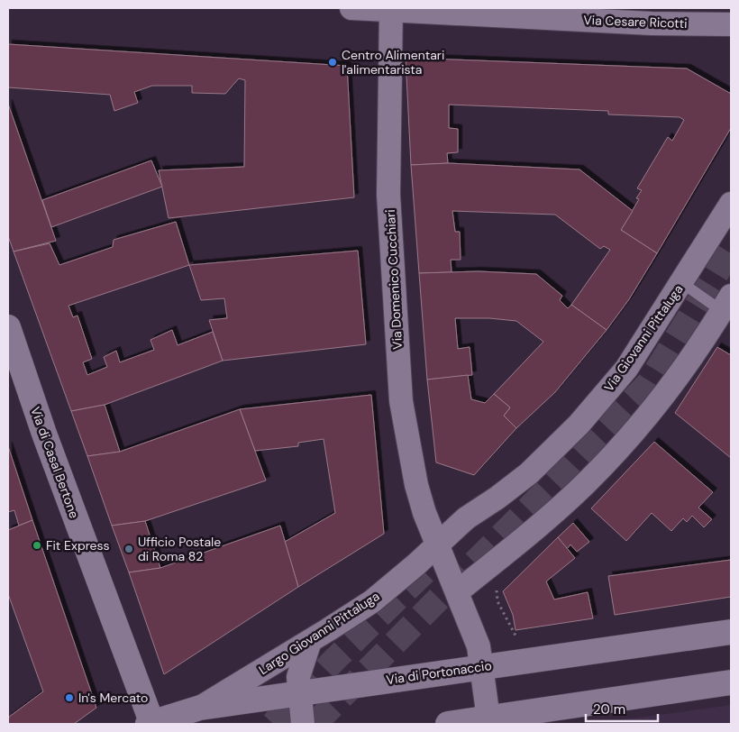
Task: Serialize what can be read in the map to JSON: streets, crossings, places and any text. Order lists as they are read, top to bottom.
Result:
{
  "streets": {
    "main road": ["Via di Casal Bertone", "Via di Portonaccio"],
    "street": [
      "Via Cesare Ricotti",
      "Via Domenico Cucchiari",
      "Via Giovanni Pittaluga",
      "Largo Giovanni Pittaluga"
    ]
  },
  "crossings": [
    ["Via Cesare Ricotti", "Via Domenico Cucchiari"],
    ["Via Domenico Cucchiari", "Via Giovanni Pittaluga"],
    ["Via Domenico Cucchiari", "Largo Giovanni Pittaluga"],
    ["Via Giovanni Pittaluga", "Largo Giovanni Pittaluga"],
    ["Via di Casal Bertone", "Via di Portonaccio"],
    ["Largo Giovanni Pittaluga", "Via di Portonaccio"]
  ],
  "places": [
    "Centro Alimentari l'alimentarista",
    "Fit Express",
    "Ufficio Postale di Roma 82",
    "In's Mercato"
  ],
  "scale_bar": "20 m"
}
